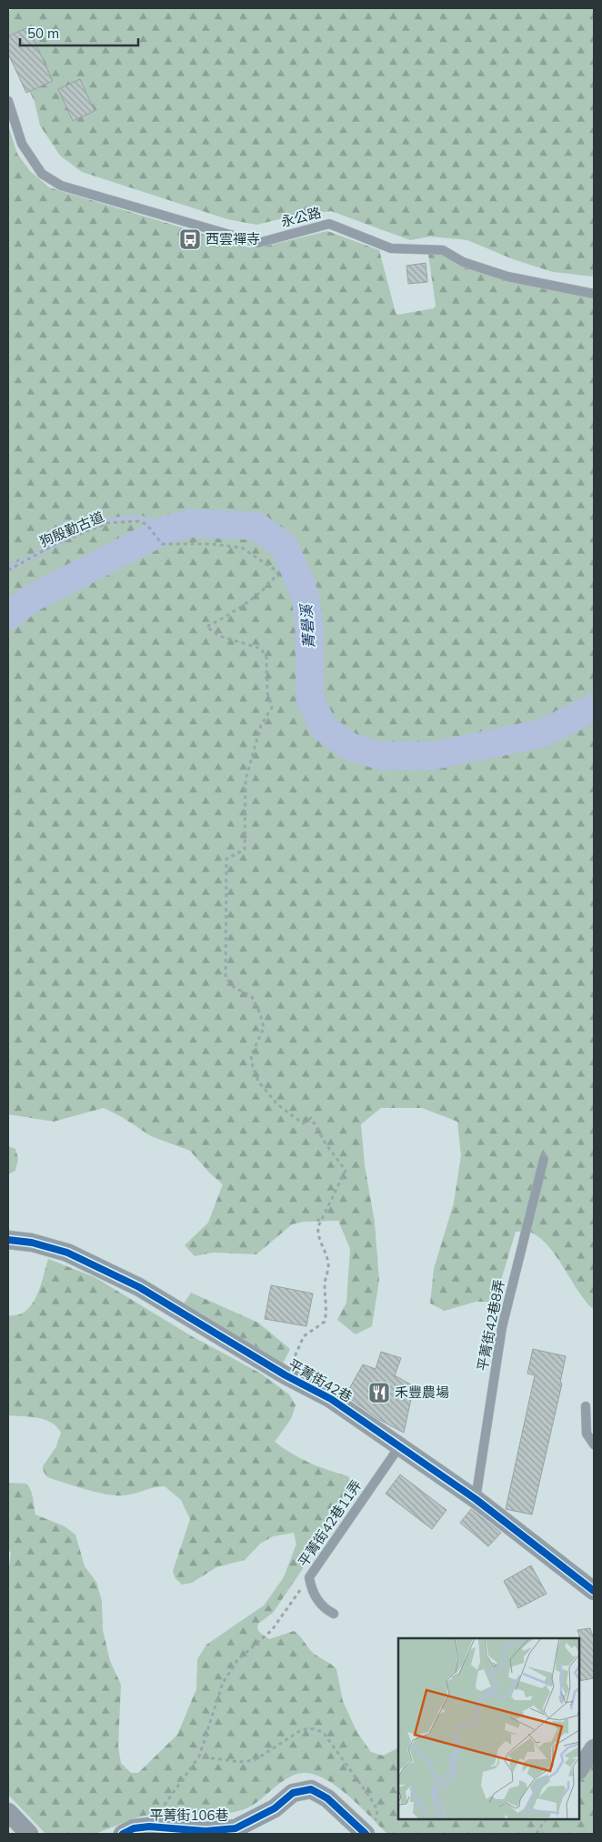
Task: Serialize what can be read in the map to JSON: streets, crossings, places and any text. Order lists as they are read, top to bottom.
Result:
{
  "streets": {
    "street": ["平菁街42巷", "平菁街106巷"],
    "lane": ["永公路", "平菁街42巷8弄", "平菁街42巷11弄"],
    "path": ["狗殷勤古道"]
  },
  "crossings": [
    ["狗殷勤古道", "平菁街42巷"],
    ["平菁街42巷8弄", "平菁街42巷"],
    ["平菁街42巷", "平菁街42巷11弄"]
  ],
  "water": ["菁礐溪"],
  "places": {
    "bus stop": ["西雲禪寺"],
    "restaurant": ["禾豐農場"]
  },
  "scale_bar": "50 m"
}
